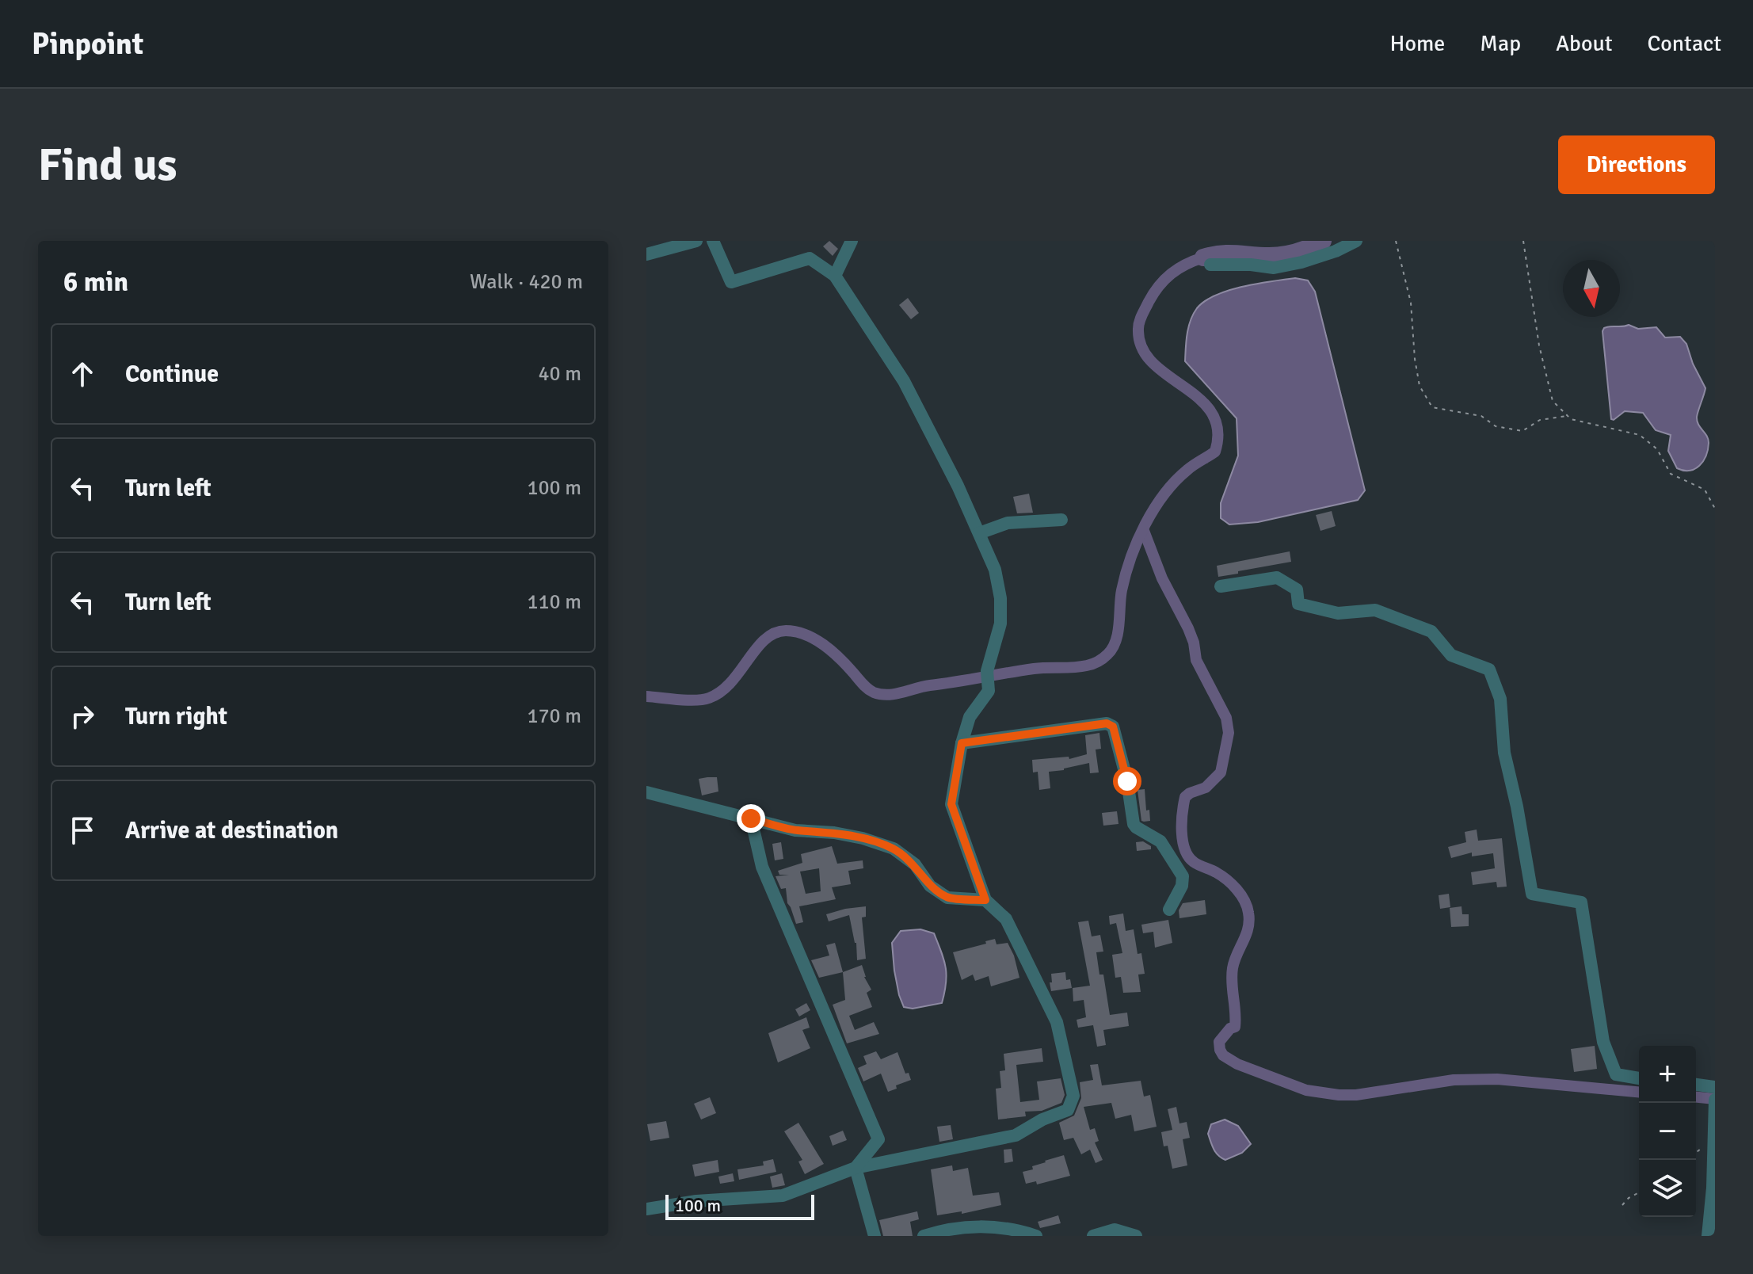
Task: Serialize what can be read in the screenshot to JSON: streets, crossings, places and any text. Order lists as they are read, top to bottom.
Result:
{
  "scale_bar": "100 m",
  "north": "bottom",
  "page": {
    "header": "Pinpoint",
    "nav": [
      "Home",
      "Map",
      "About",
      "Contact"
    ],
    "buttons": "Directions",
    "title": "Find us",
    "heading": ["6 min", "Walk · 420 m"],
    "list": [
      ["Continue", "40 m"],
      ["Turn left", "100 m"],
      ["Turn left", "110 m"],
      ["Turn right", "170 m"],
      "Arrive at destination"
    ],
    "map_buttons": ["+", "−"],
    "scale": "100 m"
  }
}
